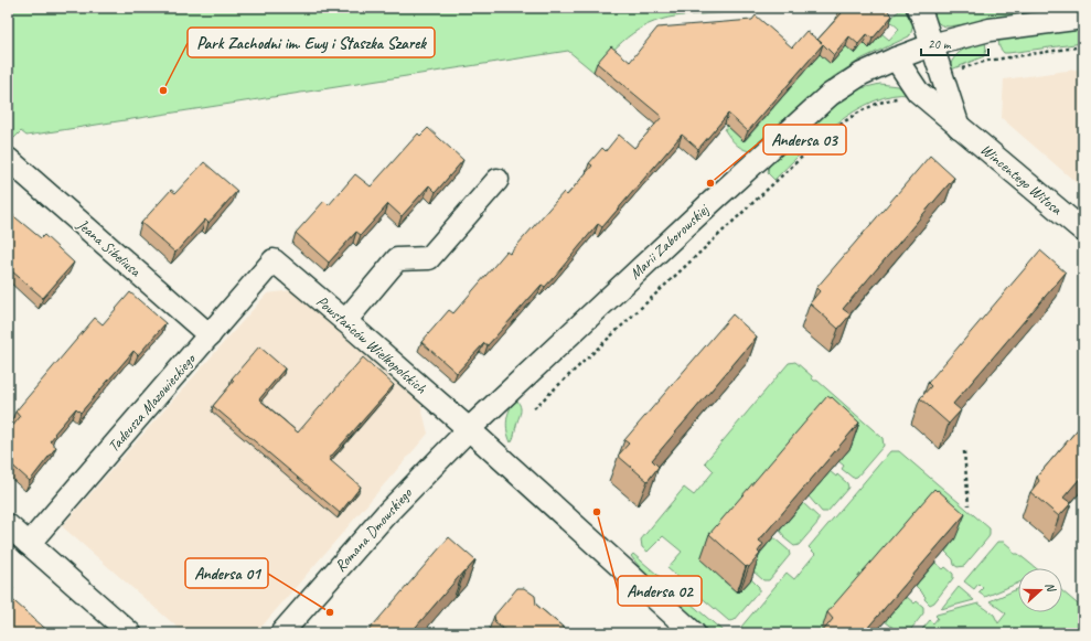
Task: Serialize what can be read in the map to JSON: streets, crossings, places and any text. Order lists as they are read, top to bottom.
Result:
{
  "streets": {
    "street": [
      "Wincentego Witosa",
      "Marii Zaborowskiej",
      "Jeana Sibeliusa",
      "Powstańców Wielkopolskich",
      "Tadeusza Mazowieckiego",
      "Romana Dmowskiego"
    ]
  },
  "crossings": [
    ["Wincentego Witosa", "Marii Zaborowskiej"],
    ["Marii Zaborowskiej", "Powstańców Wielkopolskich"],
    ["Marii Zaborowskiej", "Romana Dmowskiego"],
    ["Jeana Sibeliusa", "Tadeusza Mazowieckiego"],
    ["Powstańców Wielkopolskich", "Tadeusza Mazowieckiego"],
    ["Powstańców Wielkopolskich", "Romana Dmowskiego"]
  ],
  "places": [
    "Park Zachodni im. Ewy i Staszka Szarek",
    "Andersa 03",
    "Andersa 02",
    "Andersa 01"
  ],
  "scale_bar": "20 m",
  "north": "right"
}
